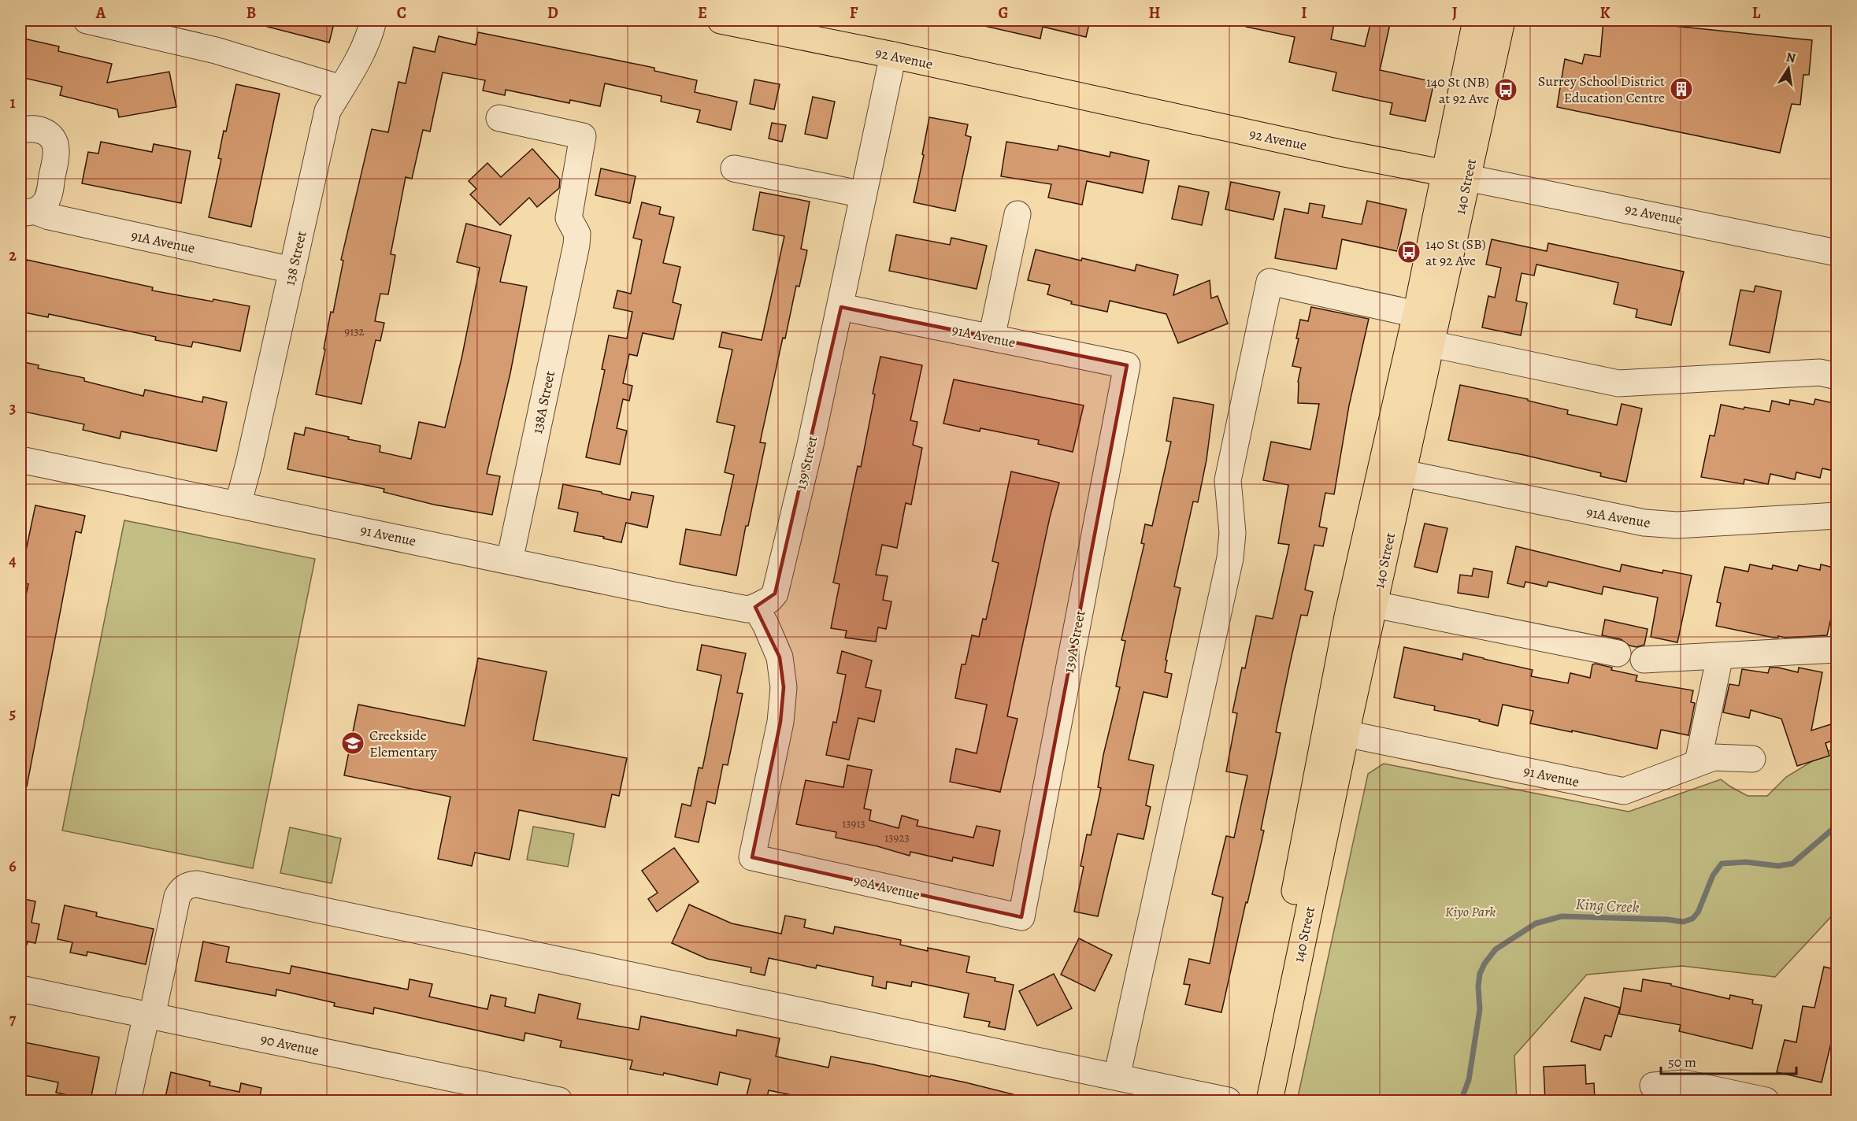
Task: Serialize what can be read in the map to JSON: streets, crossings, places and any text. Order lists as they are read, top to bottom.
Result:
{
  "streets": {
    "main road": ["92 Avenue", "140 Street"],
    "street": [
      "91A Avenue",
      "138 Street",
      "138A Street",
      "139 Street",
      "91 Avenue",
      "139A Street",
      "90A Avenue",
      "90 Avenue"
    ]
  },
  "crossings": [
    ["92 Avenue", "140 Street"],
    ["92 Avenue", "139 Street"],
    ["140 Street", "91A Avenue"],
    ["140 Street", "91 Avenue"],
    ["91A Avenue", "138 Street"],
    ["91A Avenue", "139 Street"],
    ["91A Avenue", "139A Street"],
    ["138 Street", "91 Avenue"],
    ["138A Street", "91 Avenue"],
    ["139 Street", "91 Avenue"],
    ["139 Street", "90A Avenue"],
    ["91 Avenue", "90A Avenue"],
    ["139A Street", "90A Avenue"]
  ],
  "water": ["King Creek"],
  "parks": ["Kiyo Park"],
  "places": {
    "building": ["Surrey School District Education Centre"],
    "bus stop": ["140 St (NB) at 92 Ave", "140 St (SB) at 92 Ave"],
    "school or university": ["Creekside Elementary"]
  },
  "house_numbers": ["9132", "13913", "13923"],
  "scale_bar": "50 m",
  "north": "top",
  "grid": {
    "columns": [
      "A",
      "B",
      "C",
      "D",
      "E",
      "F",
      "G",
      "H",
      "I",
      "J",
      "K",
      "L"
    ],
    "rows": [
      "1",
      "2",
      "3",
      "4",
      "5",
      "6",
      "7"
    ]
  }
}
